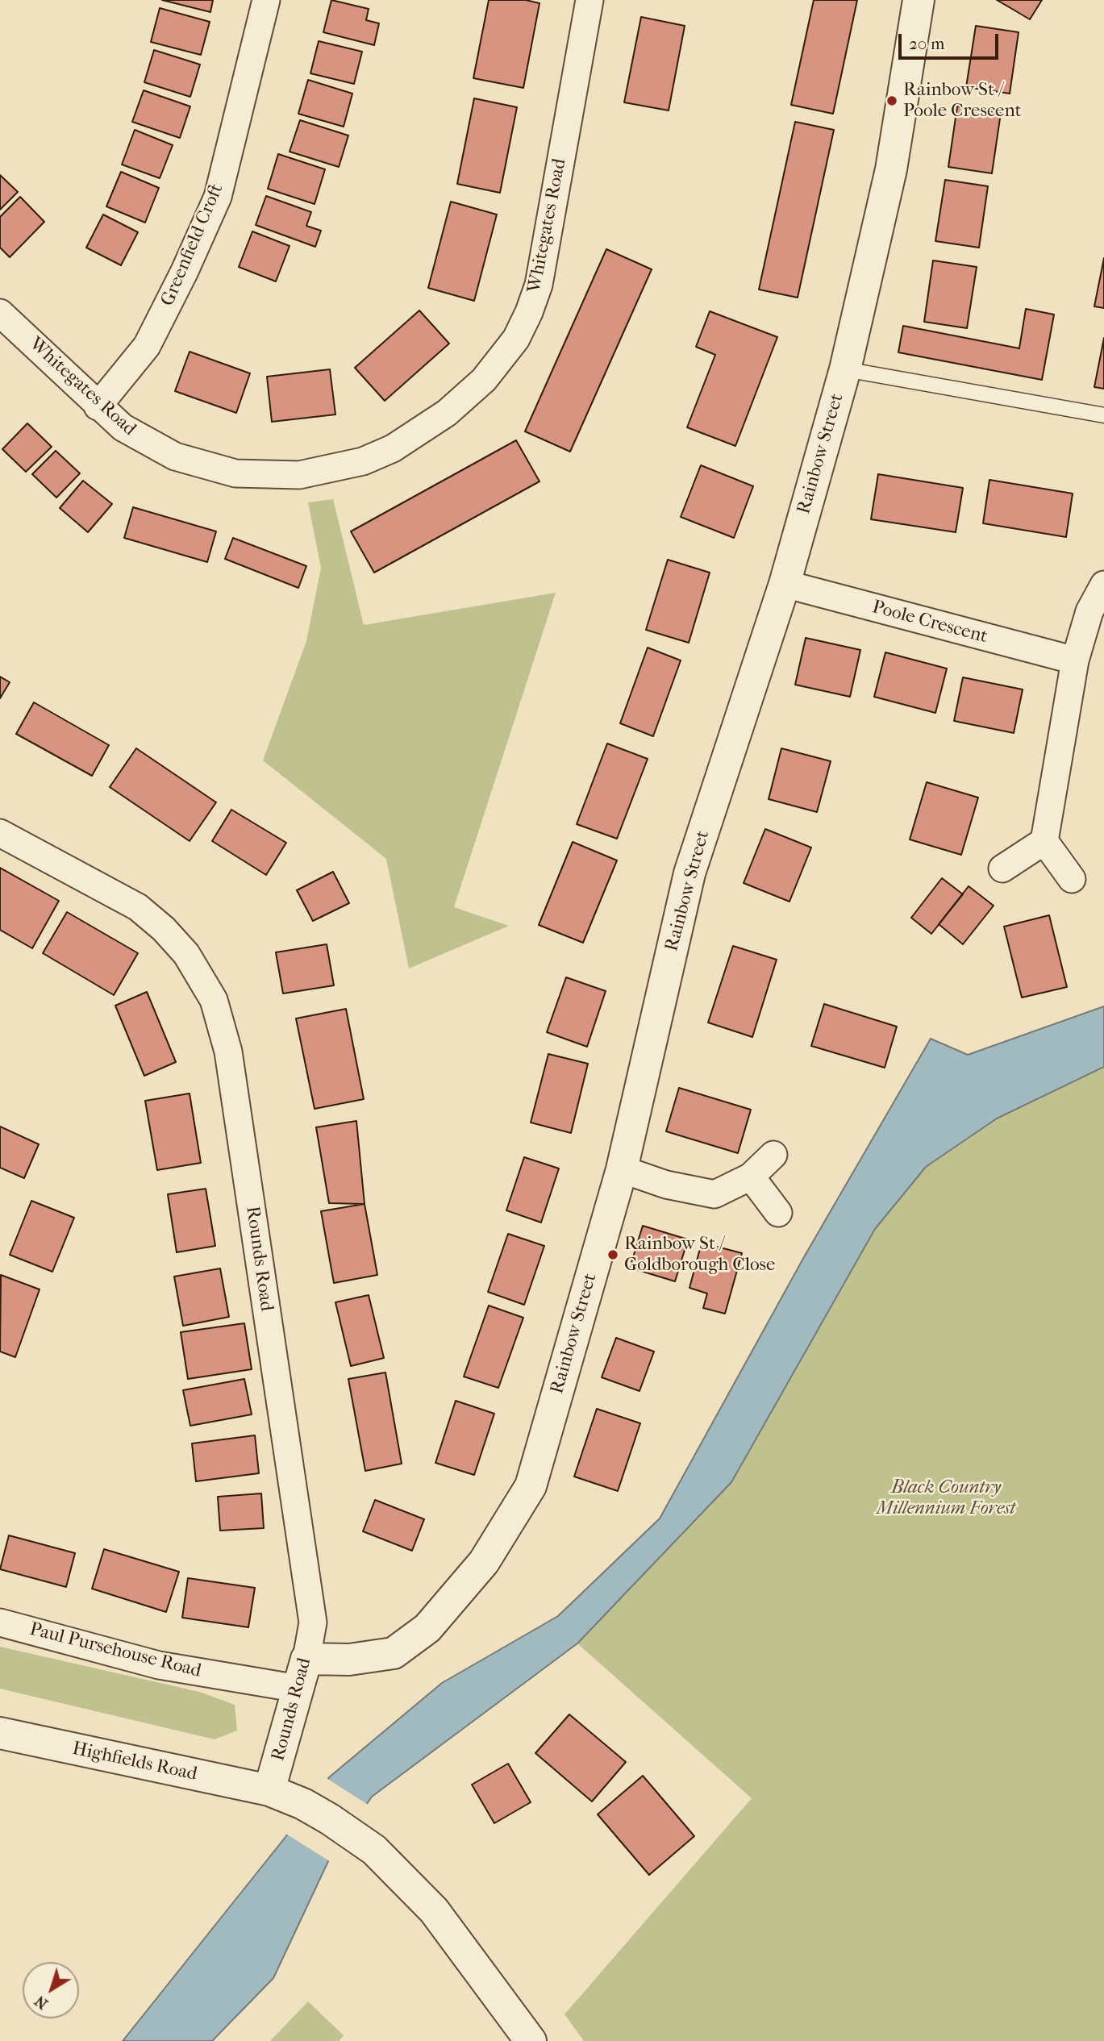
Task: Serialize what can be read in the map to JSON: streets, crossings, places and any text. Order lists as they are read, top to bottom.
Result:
{
  "streets": {
    "street": [
      "Whitegates Road",
      "Greenfield Croft",
      "Rainbow Street",
      "Poole Crescent",
      "Rounds Road",
      "Paul Pursehouse Road",
      "Highfields Road"
    ]
  },
  "crossings": [
    ["Whitegates Road", "Greenfield Croft"],
    ["Rainbow Street", "Poole Crescent"],
    ["Rainbow Street", "Rounds Road"],
    ["Rounds Road", "Paul Pursehouse Road"],
    ["Rounds Road", "Highfields Road"]
  ],
  "parks": ["Black Country Millennium Forest"],
  "places": ["Rainbow St / Poole Crescent", "Rainbow St / Goldborough Close"],
  "scale_bar": "20 m",
  "north": "bottom left"
}
